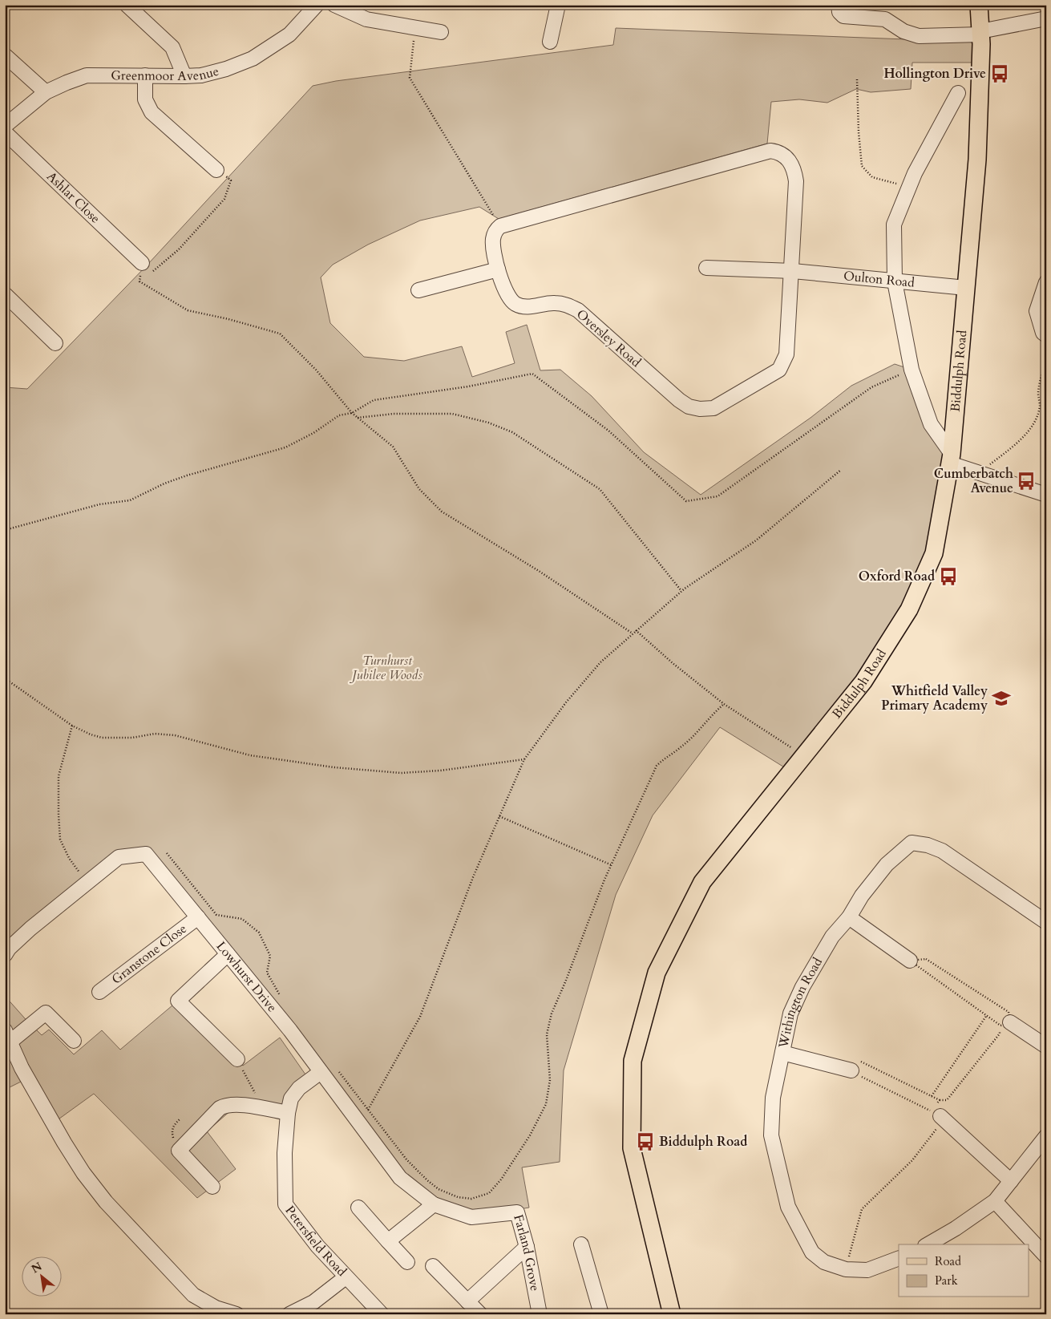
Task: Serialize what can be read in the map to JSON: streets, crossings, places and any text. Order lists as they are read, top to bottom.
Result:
{
  "streets": {
    "main road": ["Biddulph Road"],
    "street": [
      "Greenmoor Avenue",
      "Ashlar Close",
      "Oulton Road",
      "Oversley Road",
      "Granstone Close",
      "Lowhurst Drive",
      "Withington Road",
      "Petersfield Road",
      "Farland Grove"
    ]
  },
  "crossings": [
    ["Oulton Road", "Oversley Road"],
    ["Oulton Road", "Biddulph Road"],
    ["Granstone Close", "Lowhurst Drive"],
    ["Lowhurst Drive", "Petersfield Road"],
    ["Lowhurst Drive", "Farland Grove"]
  ],
  "parks": ["Turnhurst Jubilee Woods"],
  "places": {
    "bus stop": [
      "Hollington Drive",
      "Cumberbatch Avenue",
      "Oxford Road",
      "Biddulph Road"
    ],
    "school or university": ["Whitfield Valley Primary Academy"]
  },
  "legend": ["Road", "Park"],
  "north": "top left"
}
